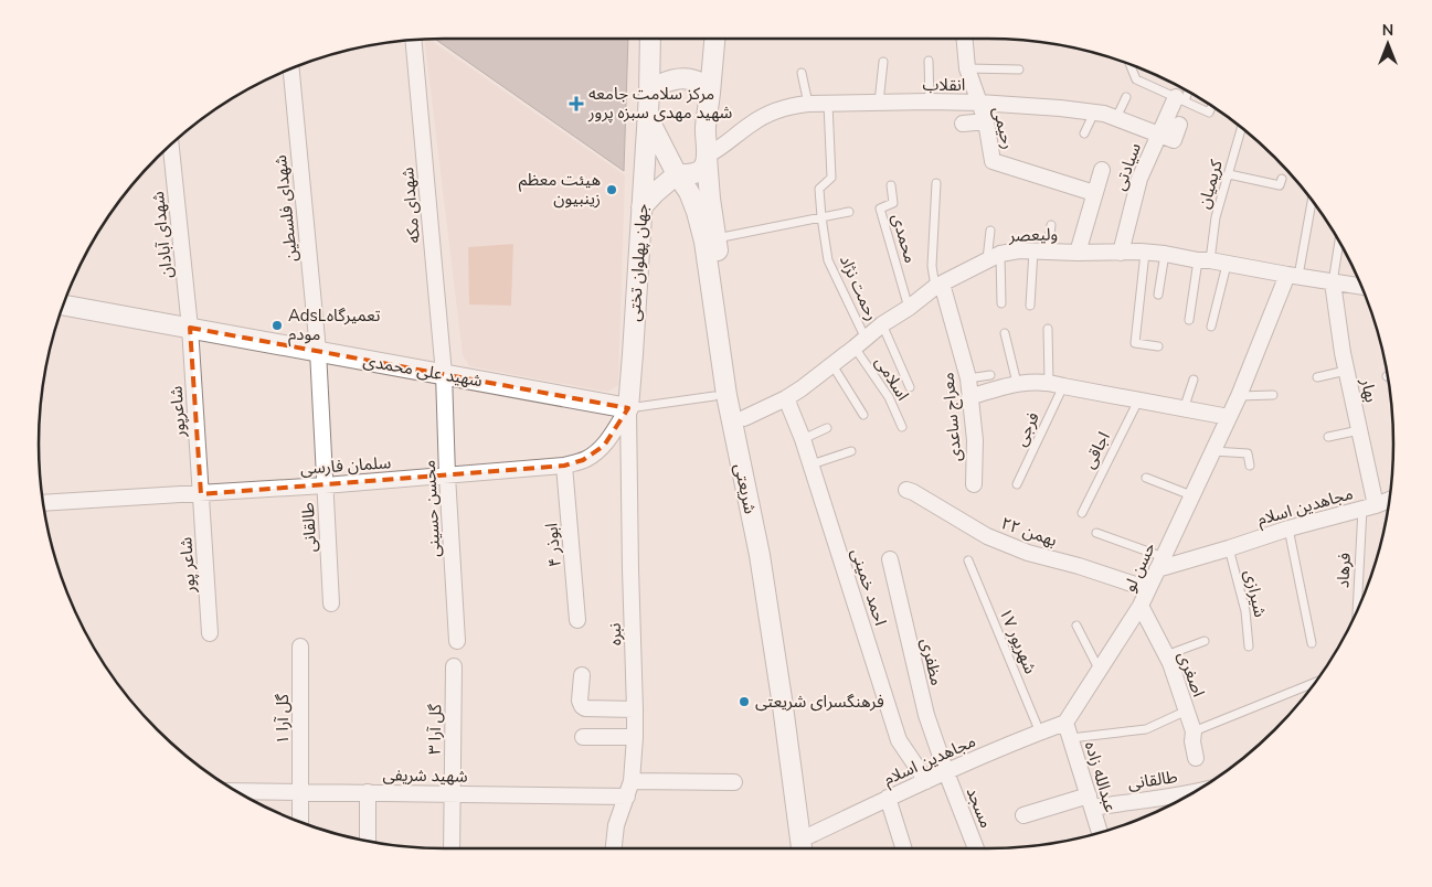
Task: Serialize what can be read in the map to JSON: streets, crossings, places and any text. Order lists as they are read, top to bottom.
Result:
{
  "streets": {
    "street": [
      "انقلاب",
      "رحیمی",
      "سیادتی",
      "شهدای مکه",
      "شهدای فلسطین",
      "شهدای آبادان",
      "ولیعصر",
      "جهان پهلوان تختی",
      "شهید علی محمدی",
      "بهار",
      "شاعرپور",
      "معراج ساعدی",
      "سلمان فارسی",
      "شریعتی",
      "مجاهدین اسلام",
      "محسن حسینی",
      "طالقانی",
      "۲۲ بهمن",
      "ابوذر ۴",
      "شاعر پور",
      "حسن لو",
      "احمد خمینی",
      "نبره",
      "مظفری",
      "اصغری",
      "گل آرا ۱",
      "گل آرا ۳",
      "شهید شریفی",
      "عبدالله زاده",
      "مسجد"
    ],
    "lane": [
      "کریمیان",
      "محمدی",
      "رحمت نژاد",
      "اسلامی",
      "فرجی",
      "اجاقی",
      "فرهاد",
      "شیرازی",
      "۱۷ شهریور"
    ]
  },
  "crossings": [
    ["انقلاب", "رحیمی"],
    ["انقلاب", "سیادتی"],
    ["انقلاب", "رحمت نژاد"],
    ["انقلاب", "شریعتی"],
    ["سیادتی", "ولیعصر"],
    ["کریمیان", "ولیعصر"],
    ["شهدای مکه", "شهید علی محمدی"],
    ["شهدای مکه", "محسن حسینی"],
    ["شهدای فلسطین", "شهید علی محمدی"],
    ["شهدای فلسطین", "طالقانی"],
    ["شهدای آبادان", "شهید علی محمدی"],
    ["شهدای آبادان", "شاعرپور"],
    ["ولیعصر", "محمدی"],
    ["ولیعصر", "رحمت نژاد"],
    ["ولیعصر", "اسلامی"],
    ["ولیعصر", "بهار"],
    ["ولیعصر", "معراج ساعدی"],
    ["ولیعصر", "شریعتی"],
    ["ولیعصر", "حسن لو"],
    ["ولیعصر", "احمد خمینی"],
    ["جهان پهلوان تختی", "شهید علی محمدی"],
    ["جهان پهلوان تختی", "سلمان فارسی"],
    ["جهان پهلوان تختی", "شریعتی"],
    ["جهان پهلوان تختی", "نبره"],
    ["رحمت نژاد", "اسلامی"],
    ["شهید علی محمدی", "شاعرپور"],
    ["شهید علی محمدی", "سلمان فارسی"],
    ["شهید علی محمدی", "محسن حسینی"],
    ["شهید علی محمدی", "طالقانی"],
    ["شهید علی محمدی", "نبره"],
    ["بهار", "مجاهدین اسلام"],
    ["بهار", "فرهاد"],
    ["شاعرپور", "سلمان فارسی"],
    ["شاعرپور", "شاعر پور"],
    ["سلمان فارسی", "محسن حسینی"],
    ["سلمان فارسی", "طالقانی"],
    ["سلمان فارسی", "ابوذر ۴"],
    ["سلمان فارسی", "شاعر پور"],
    ["سلمان فارسی", "نبره"],
    ["شریعتی", "مجاهدین اسلام"],
    ["مجاهدین اسلام", "حسن لو"],
    ["مجاهدین اسلام", "فرهاد"],
    ["مجاهدین اسلام", "احمد خمینی"],
    ["مجاهدین اسلام", "شیرازی"],
    ["مجاهدین اسلام", "۱۷ شهریور"],
    ["مجاهدین اسلام", "مظفری"],
    ["مجاهدین اسلام", "عبدالله زاده"],
    ["مجاهدین اسلام", "مسجد"],
    ["طالقانی", "عبدالله زاده"],
    ["۲۲ بهمن", "حسن لو"],
    ["حسن لو", "اصغری"],
    ["حسن لو", "عبدالله زاده"],
    ["نبره", "شهید شریفی"],
    ["مظفری", "مسجد"],
    ["گل آرا ۱", "شهید شریفی"],
    ["گل آرا ۳", "شهید شریفی"]
  ],
  "places": {
    "health": ["مرکز سلامت جامعه شهید مهدی سبزه پرور"],
    "other": ["هیئت معظم زینبیون", "AdsLتعمیرگاه مودم", "فرهنگسرای شریعتی"]
  },
  "north": "top"
}
